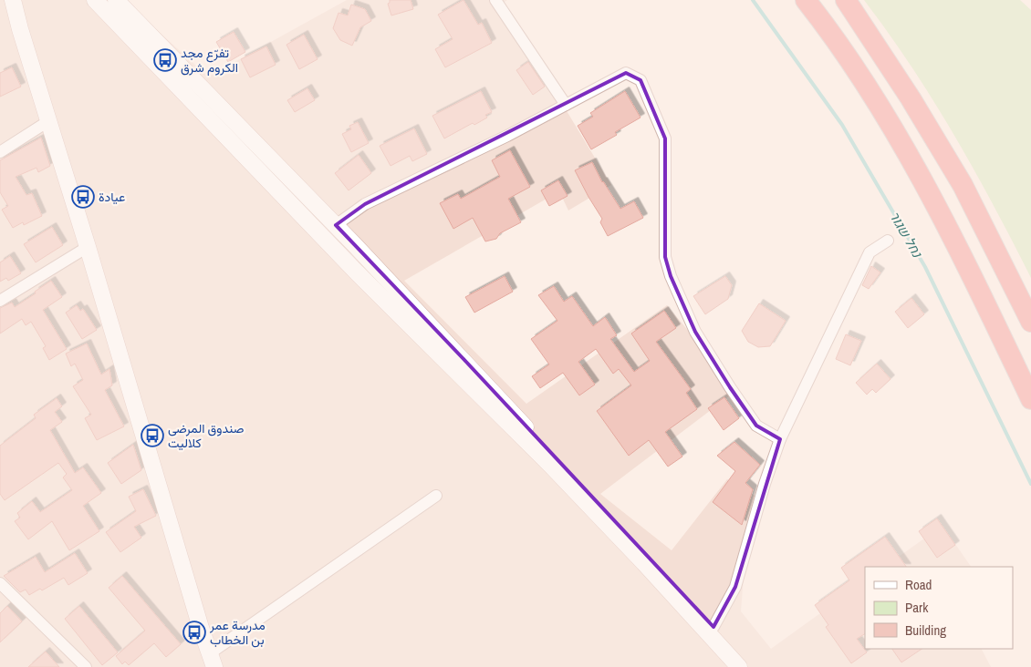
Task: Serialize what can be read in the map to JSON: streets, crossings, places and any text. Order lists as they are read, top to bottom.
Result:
{
  "water": ["נחל שגור"],
  "places": {
    "bus stop": [
      "تفرّع مجد الكروم شرق",
      "عيادة",
      "صندوق المرضى كلاليت",
      "مدرسة عمر بن الخطاب"
    ]
  },
  "legend": ["Road", "Park", "Building"]
}
